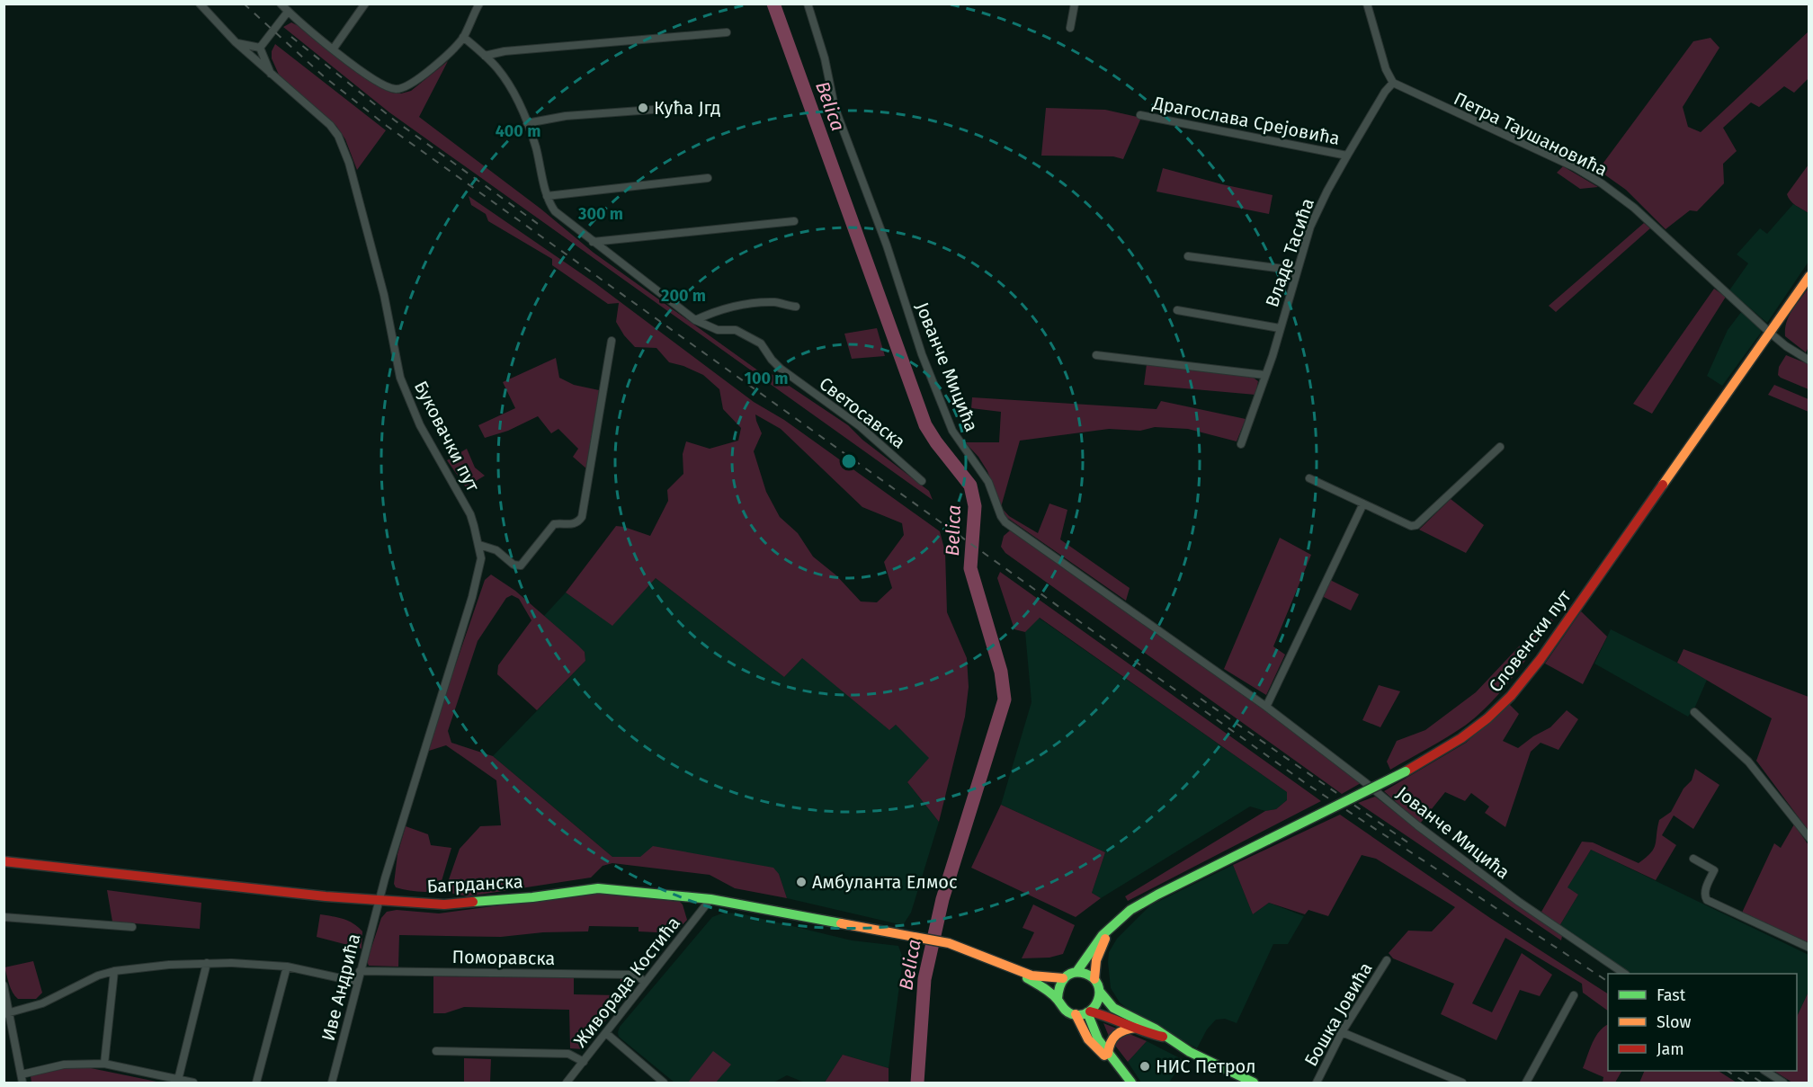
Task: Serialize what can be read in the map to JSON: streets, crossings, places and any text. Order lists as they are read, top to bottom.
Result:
{
  "streets": {
    "main road": ["Словенски пут", "Багрданска"],
    "street": [
      "Драгослава Срејовића",
      "Петра Таушановића",
      "Владе Тасића",
      "Јованче Мицића",
      "Светосавска",
      "Буковачки пут",
      "Поморавска",
      "Живорада Костића",
      "Иве Андрића",
      "Бошка Јовића"
    ]
  },
  "crossings": [
    ["Драгослава Срејовића", "Владе Тасића"],
    ["Петра Таушановића", "Владе Тасића"],
    ["Петра Таушановића", "Словенски пут"],
    ["Буковачки пут", "Багрданска"],
    ["Буковачки пут", "Иве Андрића"],
    ["Багрданска", "Живорада Костића"],
    ["Багрданска", "Иве Андрића"],
    ["Поморавска", "Живорада Костића"],
    ["Поморавска", "Иве Андрића"]
  ],
  "water": ["Belica"],
  "places": ["Кућа Јгд", "Амбуланта Елмос", "НИС Петрол"],
  "legend": ["Fast", "Slow", "Jam"],
  "rings": [
    "400 m",
    "300 m",
    "200 m",
    "100 m"
  ]
}
